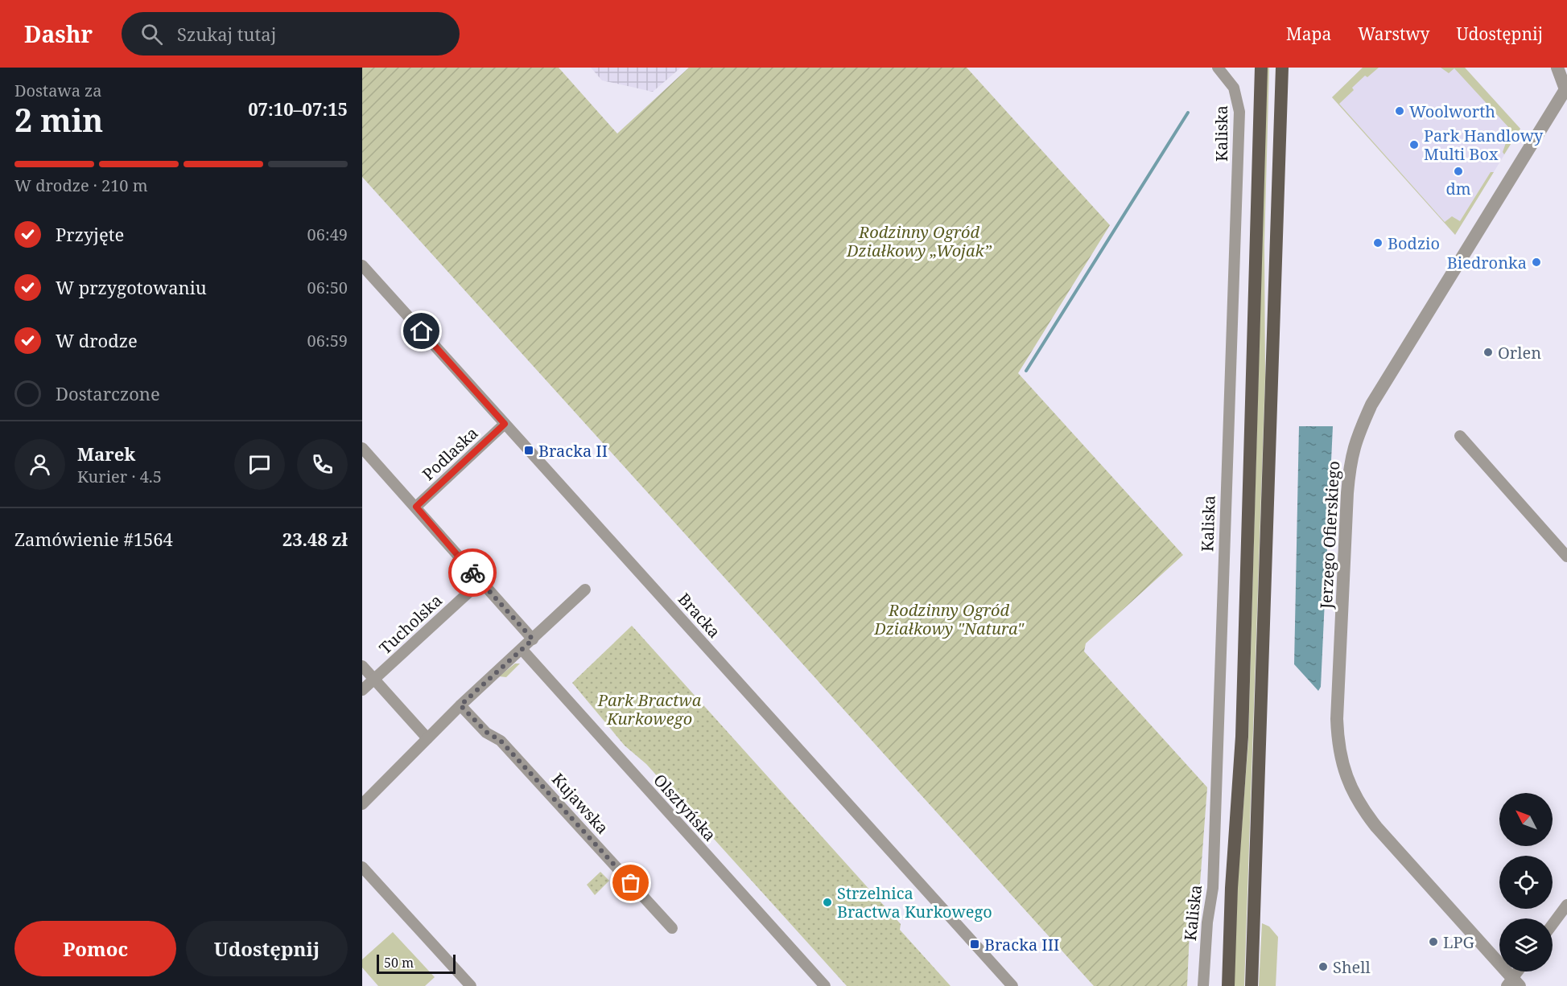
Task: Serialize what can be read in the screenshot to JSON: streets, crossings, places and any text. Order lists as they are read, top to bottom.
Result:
{
  "streets": {
    "street": [
      "Kaliska",
      "Podlaska",
      "Jerzego Ofierskiego",
      "Bracka",
      "Tucholska",
      "Kujawska",
      "Olsztyńska"
    ]
  },
  "crossings": [
    ["Podlaska", "Bracka"]
  ],
  "parks": ["Rodzinny Ogród Działkowy „Wojak”", "Rodzinny Ogród Działkowy \"Natura\"", "Park Bractwa Kurkowego"],
  "places": {
    "other": [
      "Woolworth",
      "Park Handlowy Multi Box",
      "dm",
      "Bodzio",
      "Biedronka",
      "Orlen",
      "Strzelnica Bractwa Kurkowego",
      "LPG",
      "Shell"
    ],
    "transit": ["Bracka II", "Bracka III"]
  },
  "scale_bar": "50 m",
  "north": "top left",
  "page": {
    "header": "Dashr",
    "search": "Szukaj tutaj",
    "nav": ["Mapa", "Warstwy", "Udostępnij"],
    "heading": ["2 min", "Dostawa za", "07:10–07:15"],
    "panel": [
      "Marek",
      "Kurier · 4.5",
      "Zamówienie #1564",
      "23.48 zł"
    ],
    "bar": "W drodze · 210 m",
    "list": [
      ["Przyjęte", "06:49"],
      ["W przygotowaniu", "06:50"],
      ["W drodze", "06:59"],
      "Dostarczone"
    ],
    "buttons": ["Pomoc", "Udostępnij"],
    "scale": "50 m"
  }
}
